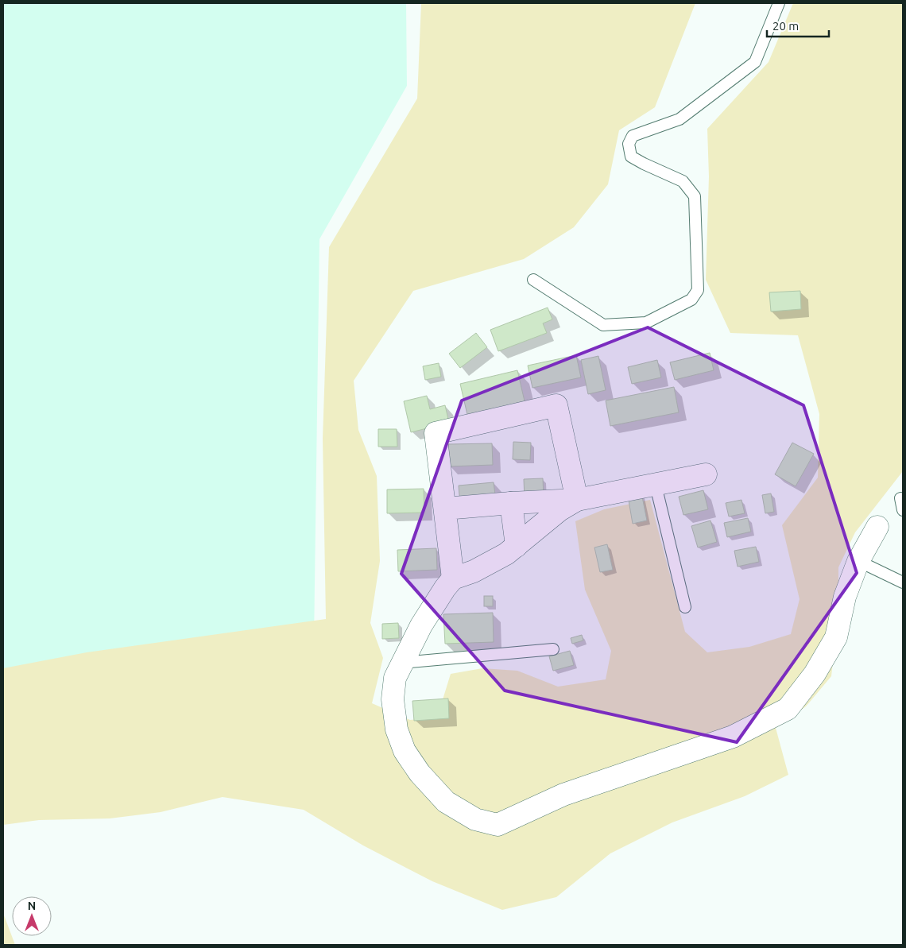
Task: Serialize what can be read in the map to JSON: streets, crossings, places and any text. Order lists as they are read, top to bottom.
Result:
{
  "scale_bar": "20 m",
  "north": "top"
}
